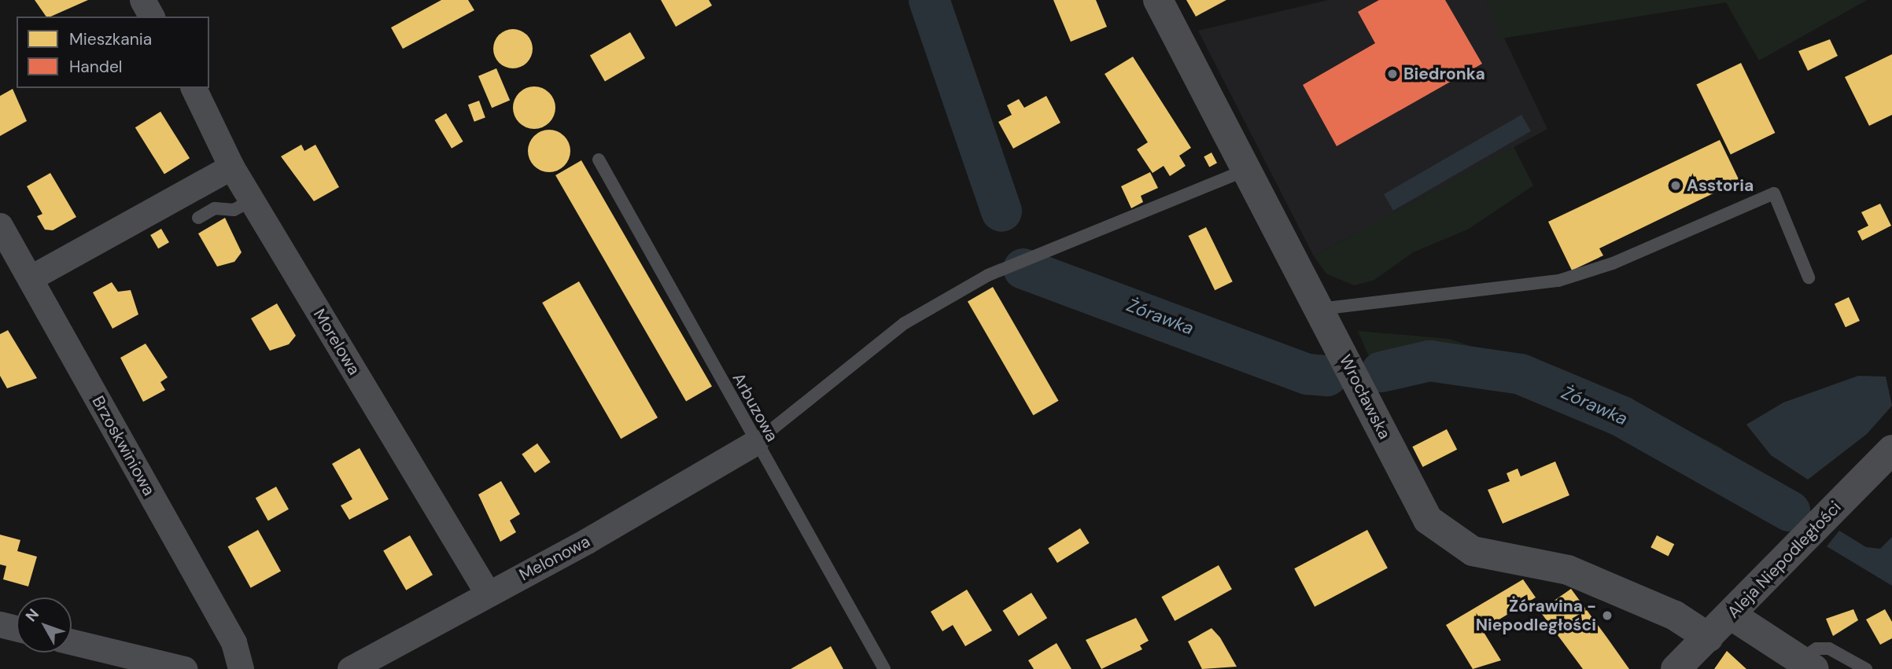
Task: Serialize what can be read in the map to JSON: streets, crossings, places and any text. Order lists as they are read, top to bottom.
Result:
{
  "streets": {
    "street": [
      "Morelowa",
      "Wrocławska",
      "Brzoskwiniowa",
      "Melonowa",
      "Aleja Niepodległości"
    ],
    "lane": ["Arbuzowa"]
  },
  "crossings": [
    ["Morelowa", "Melonowa"],
    ["Wrocławska", "Aleja Niepodległości"],
    ["Arbuzowa", "Melonowa"]
  ],
  "water": ["Żórawka"],
  "places": ["Biedronka", "Asstoria", "Żórawina - Niepodległości"],
  "legend": ["Mieszkania", "Handel"],
  "north": "top left"
}
